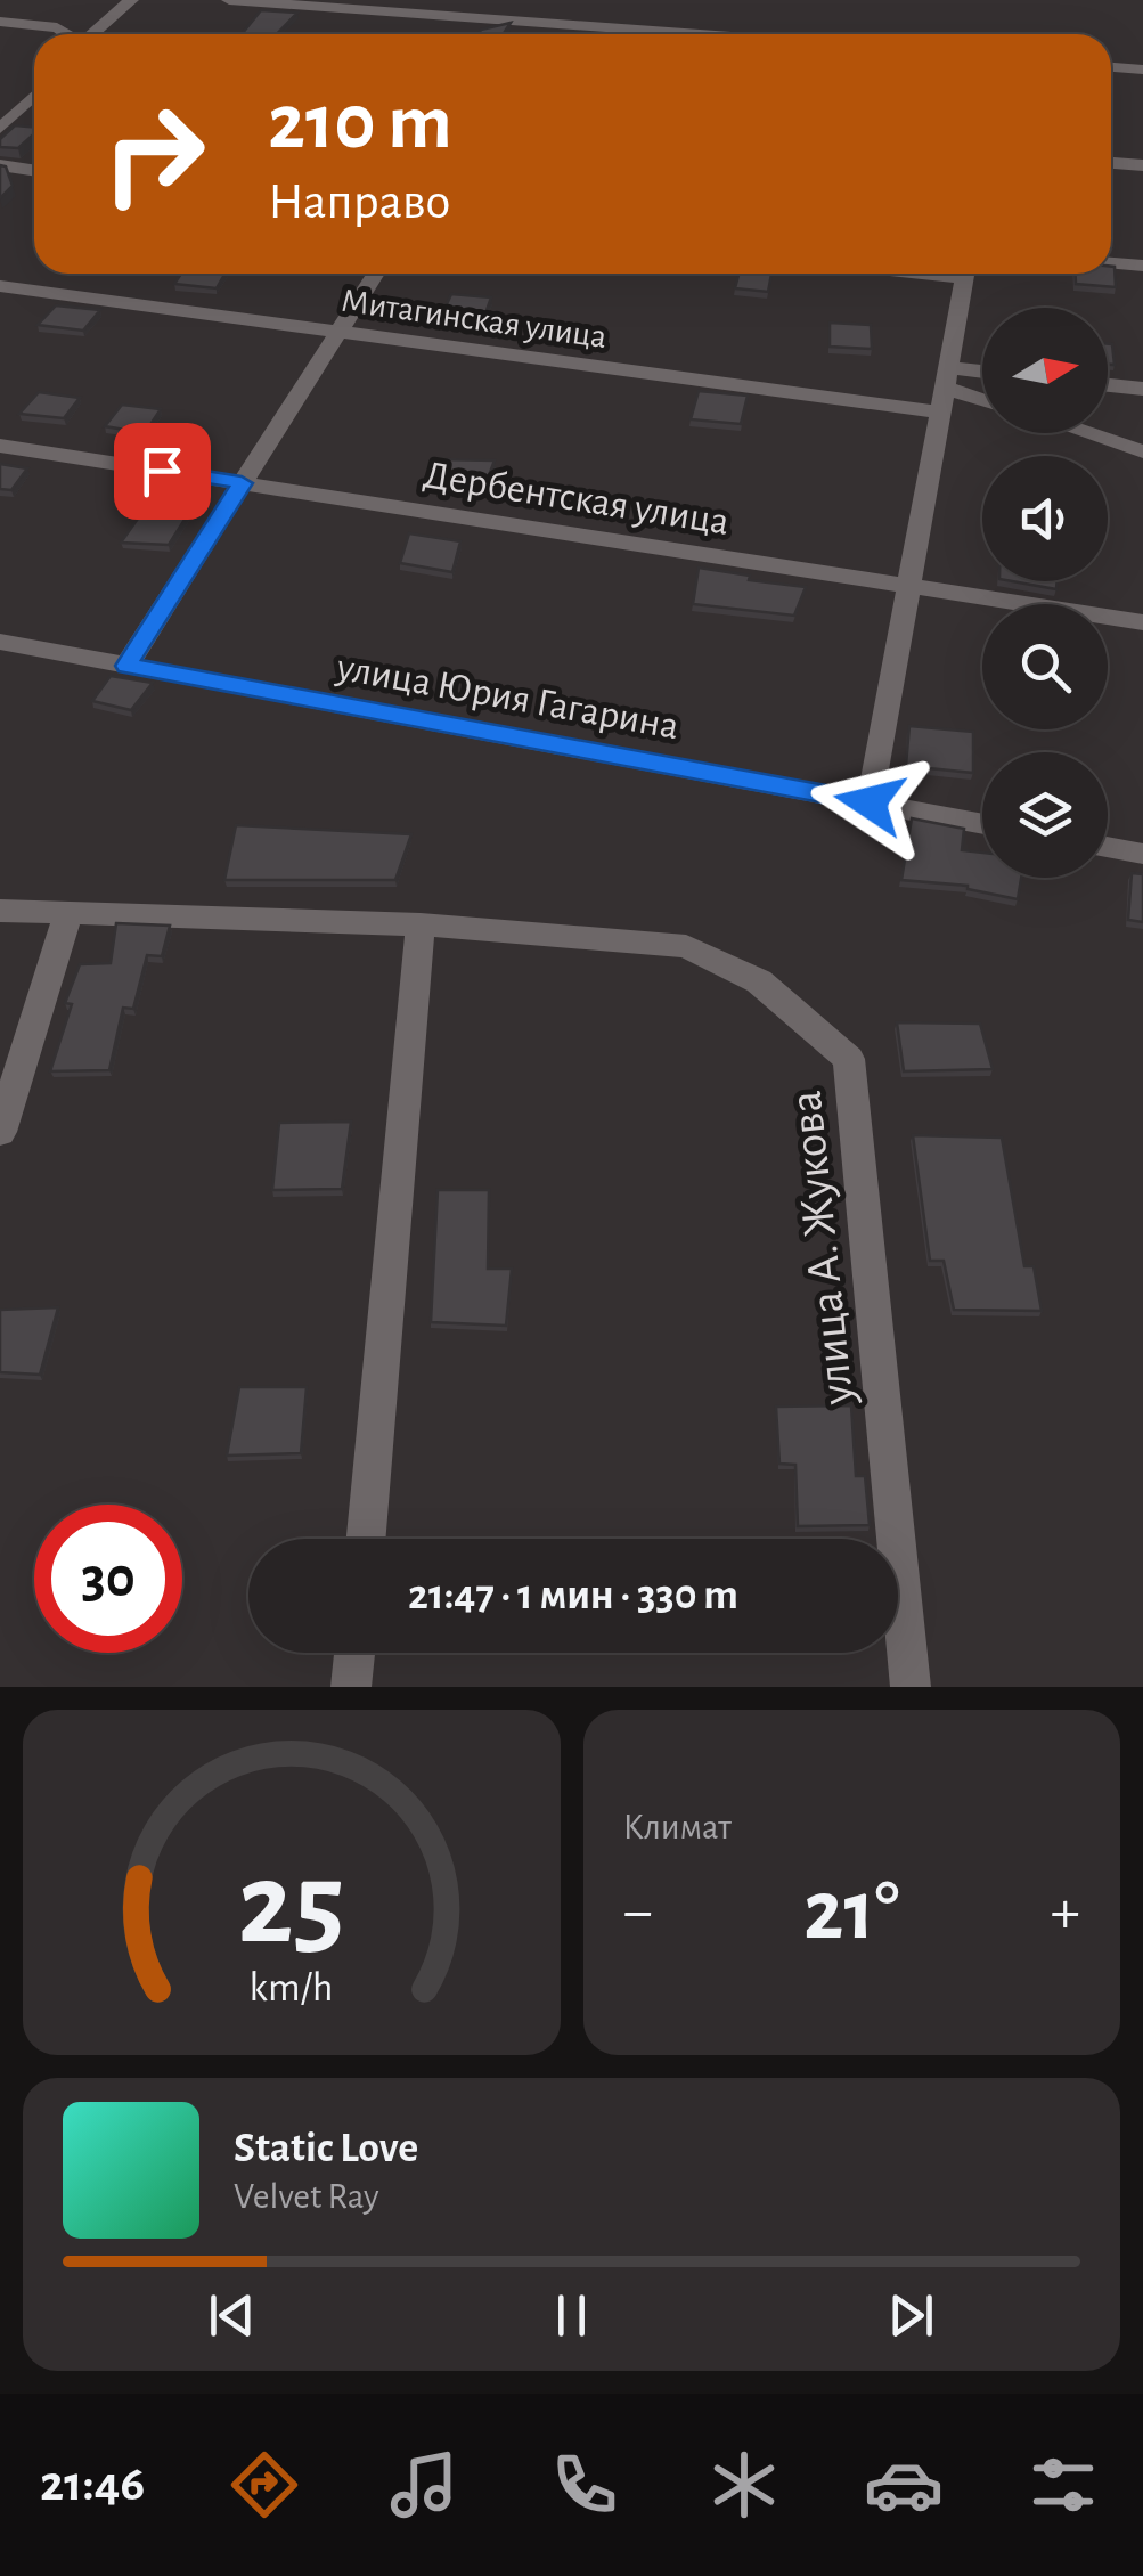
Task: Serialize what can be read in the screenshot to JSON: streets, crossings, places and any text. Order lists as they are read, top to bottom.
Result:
{
  "streets": {
    "street": [
      "Митагинская улица",
      "Дербентская улица",
      "улица Юрия Гагарина",
      "улица А. Жукова"
    ]
  },
  "north": "right",
  "page": {
    "turn": ["210 m", "Направо"],
    "limit": "30",
    "trip": "21:47 · 1 мин · 330 m",
    "tile": "Климат",
    "heat": ["−", "21°", "+"],
    "song": ["Static Love", "Velvet Ray"],
    "tabs": "21:46",
    "gauge": ["25", "km/h"]
  }
}
